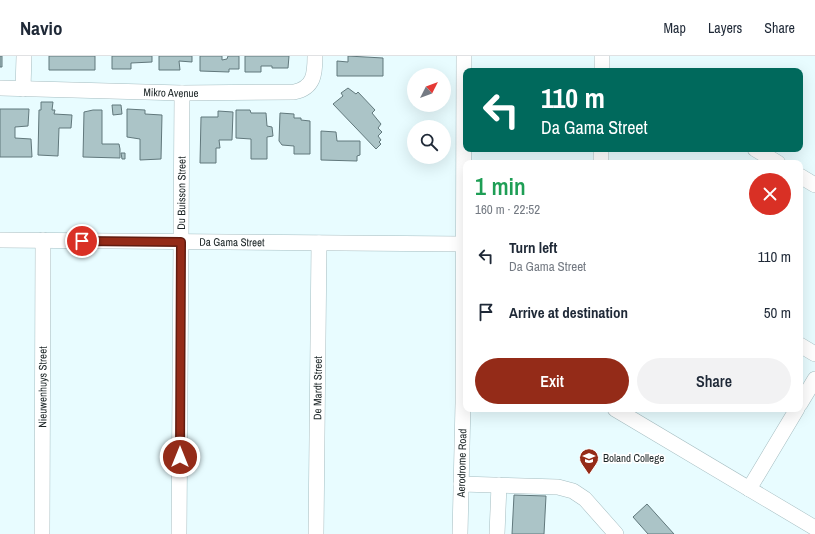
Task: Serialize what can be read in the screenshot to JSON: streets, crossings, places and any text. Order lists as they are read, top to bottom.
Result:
{
  "streets": {
    "street": [
      "Mikro Avenue",
      "Du Buisson Street",
      "Da Gama Street",
      "Nieuwenhuys Street",
      "De Mardt Street",
      "Aerodrome Road"
    ]
  },
  "crossings": [
    ["Mikro Avenue", "Du Buisson Street"],
    ["Du Buisson Street", "Da Gama Street"],
    ["Da Gama Street", "Nieuwenhuys Street"],
    ["Da Gama Street", "De Mardt Street"]
  ],
  "places": {
    "school or university": ["Boland College"]
  },
  "north": "top right",
  "page": {
    "header": "Navio",
    "nav": ["Map", "Layers", "Share"],
    "turn": ["110 m", "Da Gama Street"],
    "heading": ["1 min", "160 m · 22:52"],
    "list": [
      {
        "name": "Turn left",
        "note": "Da Gama Street",
        "value": "110 m"
      },
      {
        "name": "Arrive at destination",
        "value": "50 m"
      }
    ],
    "buttons": ["Exit", "Share"]
  }
}
